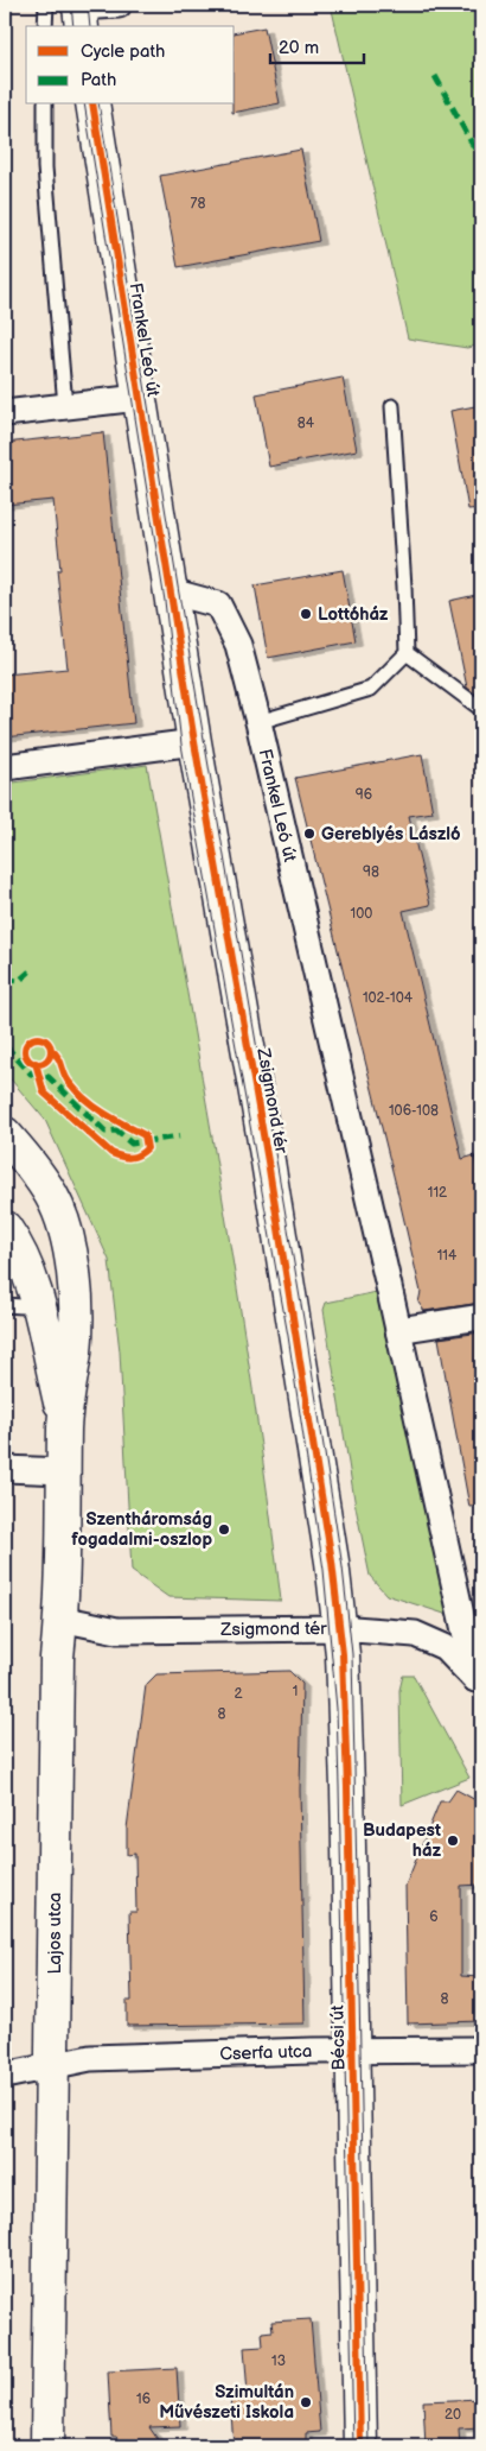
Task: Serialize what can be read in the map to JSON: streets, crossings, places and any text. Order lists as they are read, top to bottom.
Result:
{
  "streets": {
    "street": [
      "Frankel Leó út",
      "Zsigmond tér",
      "Lajos utca",
      "Bécsi út",
      "Cserfa utca"
    ]
  },
  "crossings": [
    ["Frankel Leó út", "Zsigmond tér"],
    ["Zsigmond tér", "Lajos utca"],
    ["Zsigmond tér", "Bécsi út"],
    ["Lajos utca", "Cserfa utca"],
    ["Bécsi út", "Cserfa utca"]
  ],
  "places": [
    "Lottóház",
    "Gereblyés László",
    "Szentháromság fogadalmi-oszlop",
    "Budapest ház",
    "Szimultán Művészeti Iskola"
  ],
  "house_numbers": [
    "78",
    "84",
    "96",
    "98",
    "100",
    "102-104",
    "106-108",
    "112",
    "114",
    "1",
    "2",
    "8",
    "6",
    "8",
    "13",
    "16",
    "20"
  ],
  "legend": ["Cycle path", "Path"],
  "scale_bar": "20 m"
}
